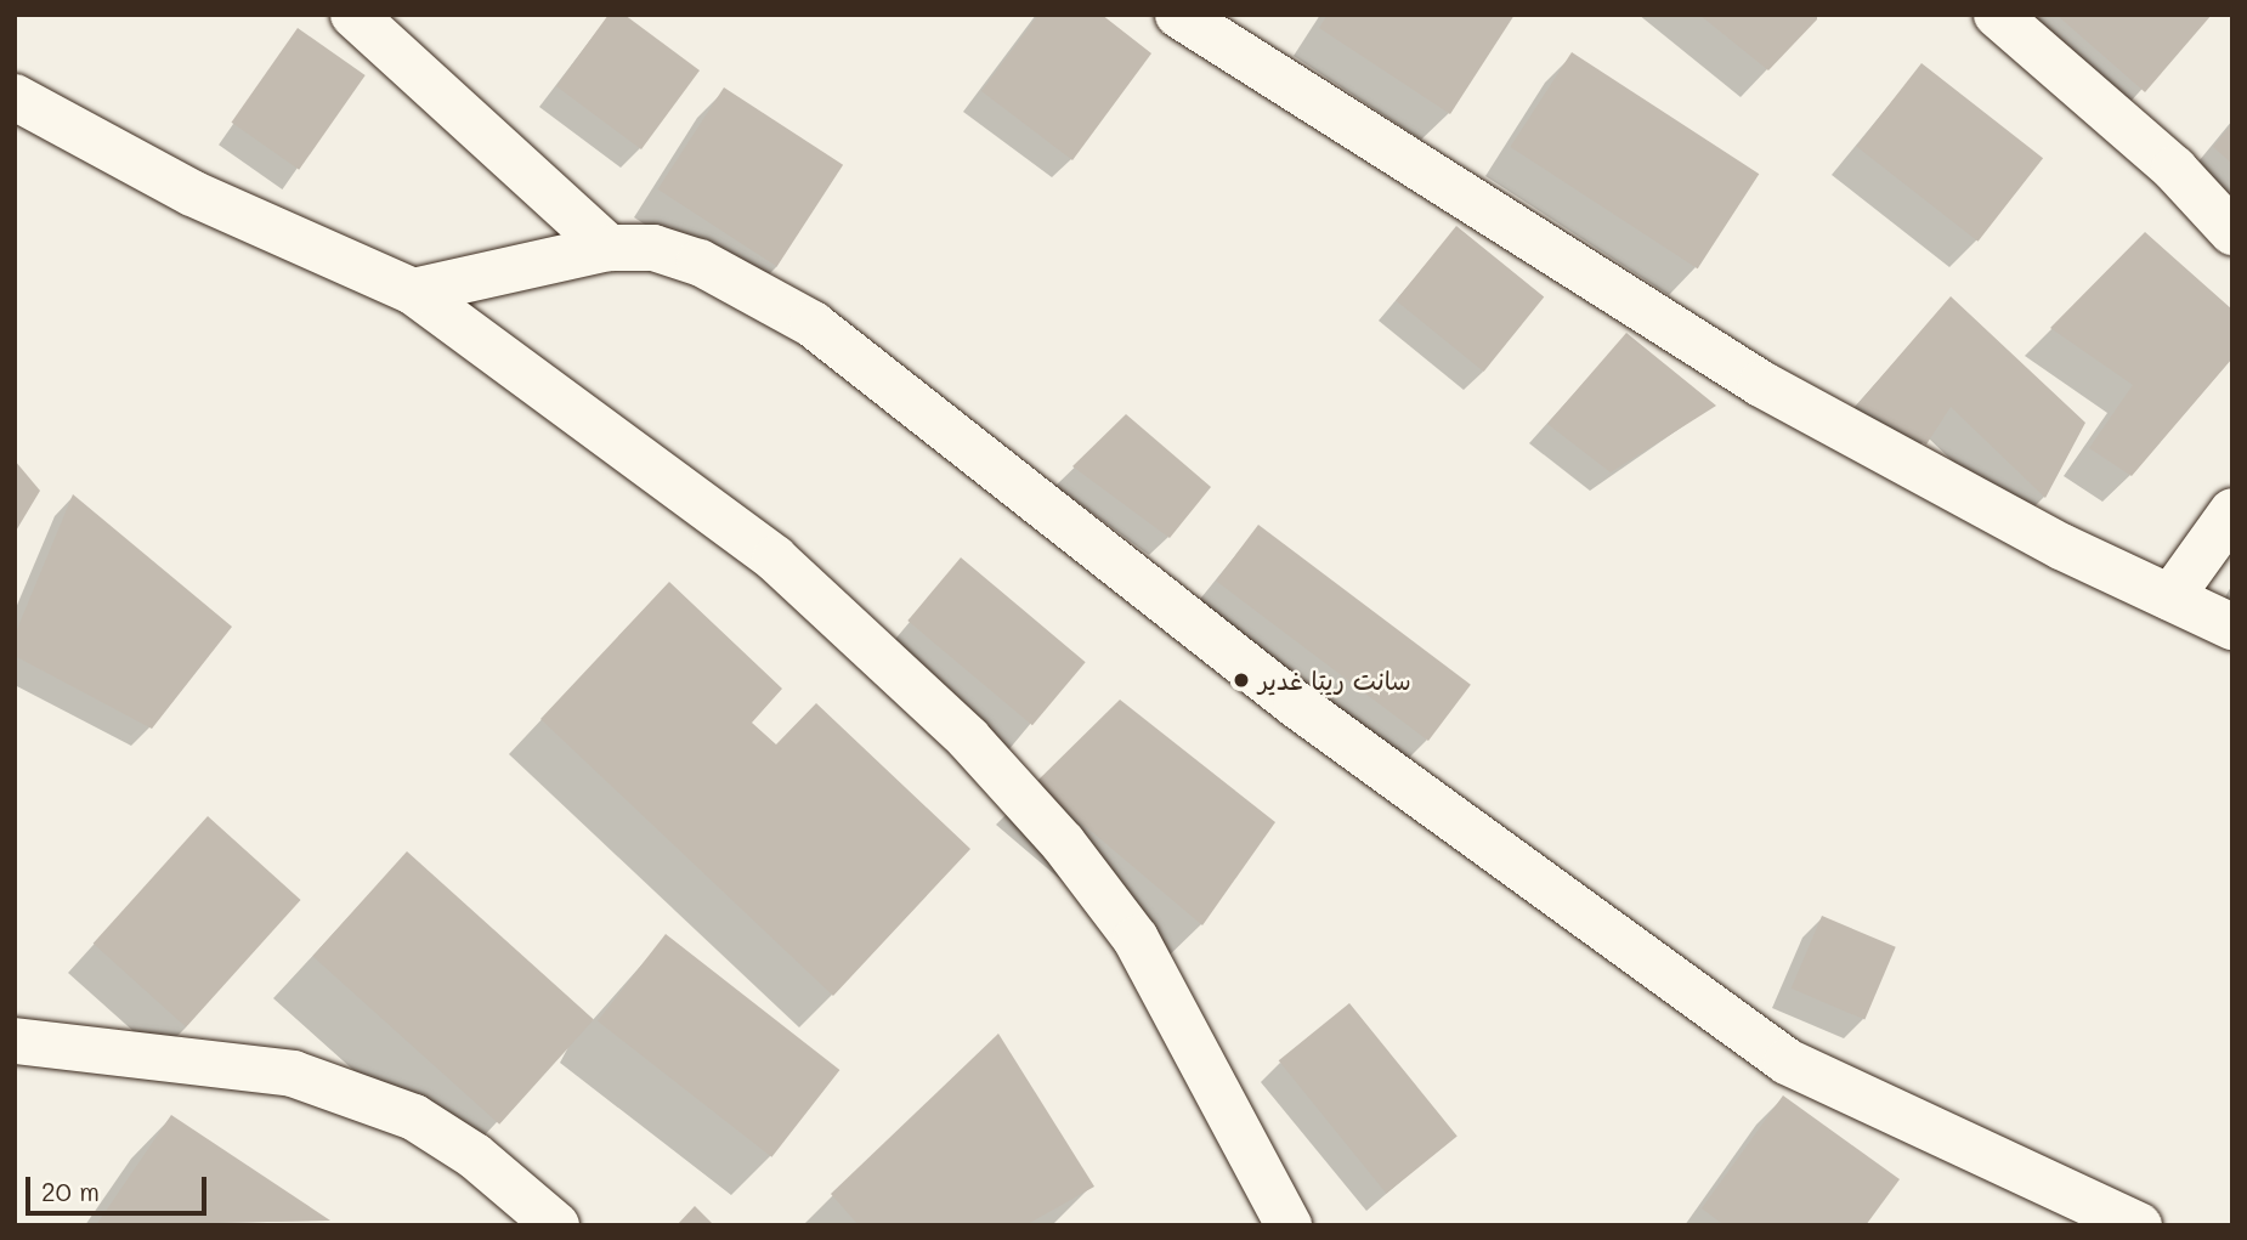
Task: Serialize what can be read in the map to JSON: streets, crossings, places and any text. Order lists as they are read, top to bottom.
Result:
{
  "places": ["سانت ريتا غدير"],
  "scale_bar": "20 m"
}
